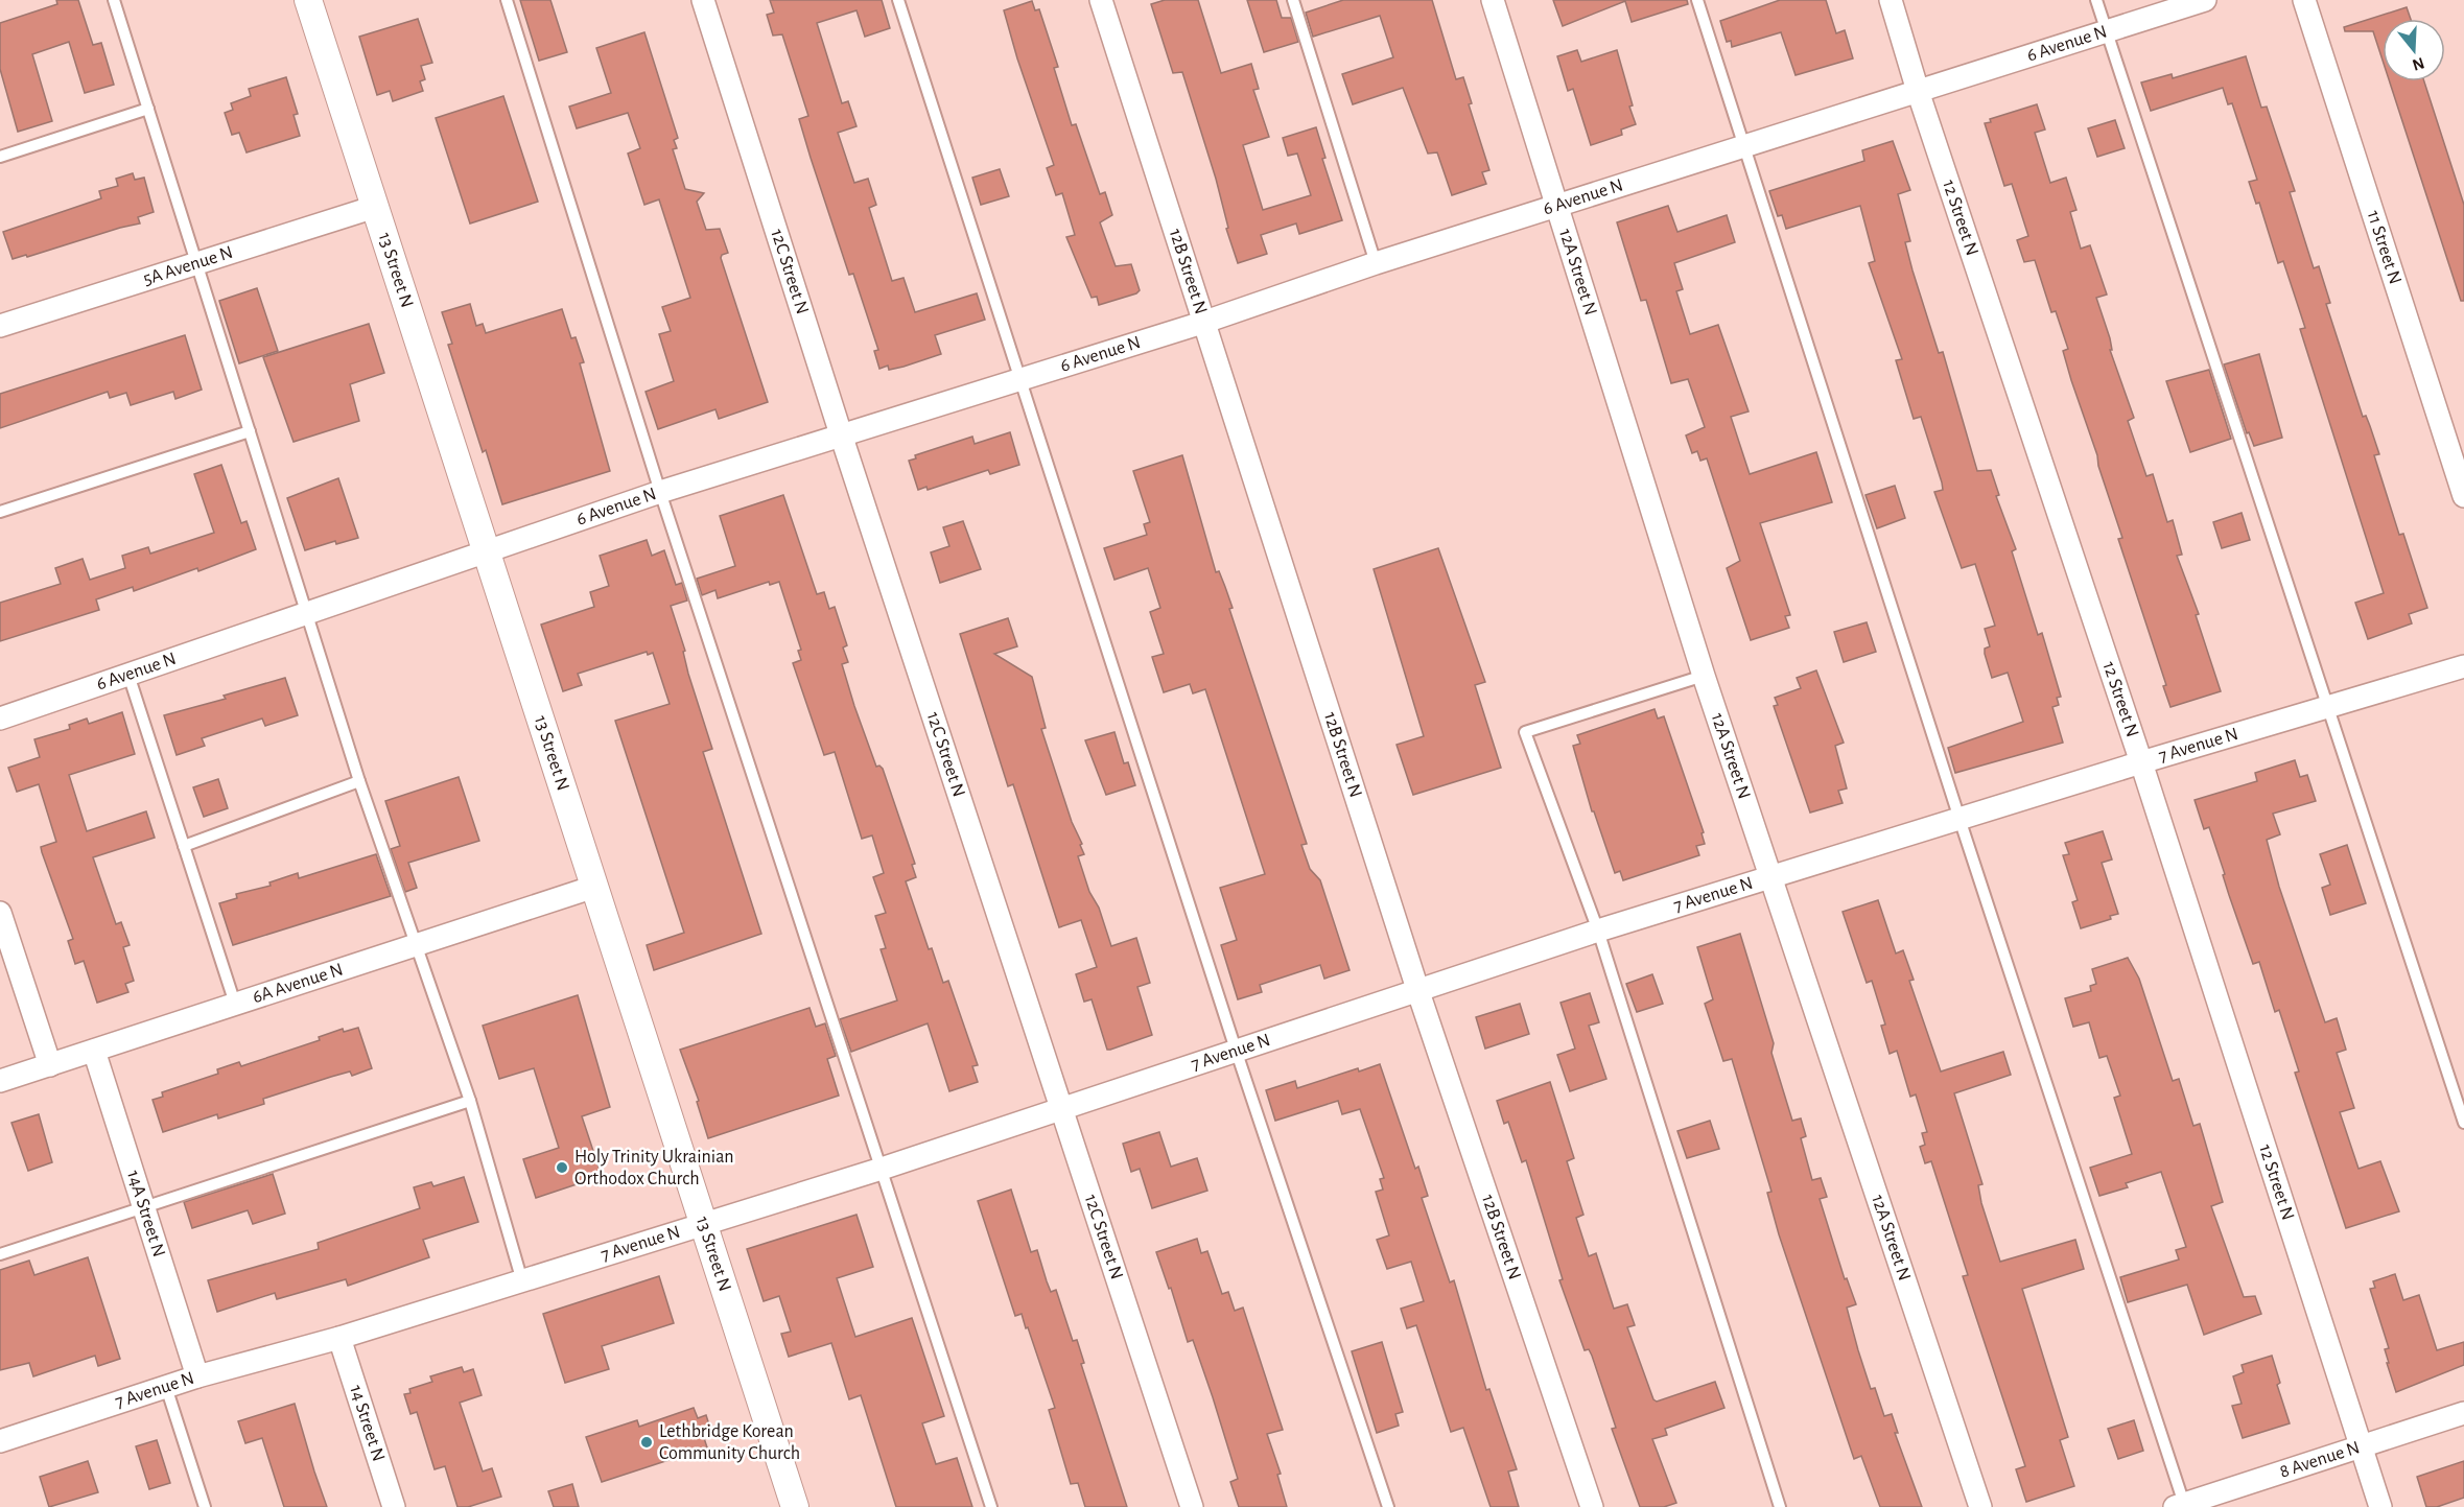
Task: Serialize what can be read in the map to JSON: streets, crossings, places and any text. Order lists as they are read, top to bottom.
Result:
{
  "streets": {
    "street": [
      "6 Avenue N",
      "12 Street N",
      "11 Street N",
      "5A Avenue N",
      "13 Street N",
      "12C Street N",
      "12B Street N",
      "12A Street N",
      "7 Avenue N",
      "6A Avenue N",
      "14A Street N",
      "14 Street N",
      "8 Avenue N"
    ]
  },
  "crossings": [
    ["6 Avenue N", "12 Street N"],
    ["6 Avenue N", "13 Street N"],
    ["6 Avenue N", "12C Street N"],
    ["6 Avenue N", "12B Street N"],
    ["6 Avenue N", "12A Street N"],
    ["12 Street N", "7 Avenue N"],
    ["12 Street N", "8 Avenue N"],
    ["5A Avenue N", "13 Street N"],
    ["13 Street N", "7 Avenue N"],
    ["13 Street N", "6A Avenue N"],
    ["12C Street N", "7 Avenue N"],
    ["12B Street N", "7 Avenue N"],
    ["12A Street N", "7 Avenue N"],
    ["7 Avenue N", "14A Street N"],
    ["7 Avenue N", "14 Street N"],
    ["6A Avenue N", "14A Street N"]
  ],
  "places": ["Holy Trinity Ukrainian Orthodox Church", "Lethbridge Korean Community Church"],
  "north": "bottom"
}
